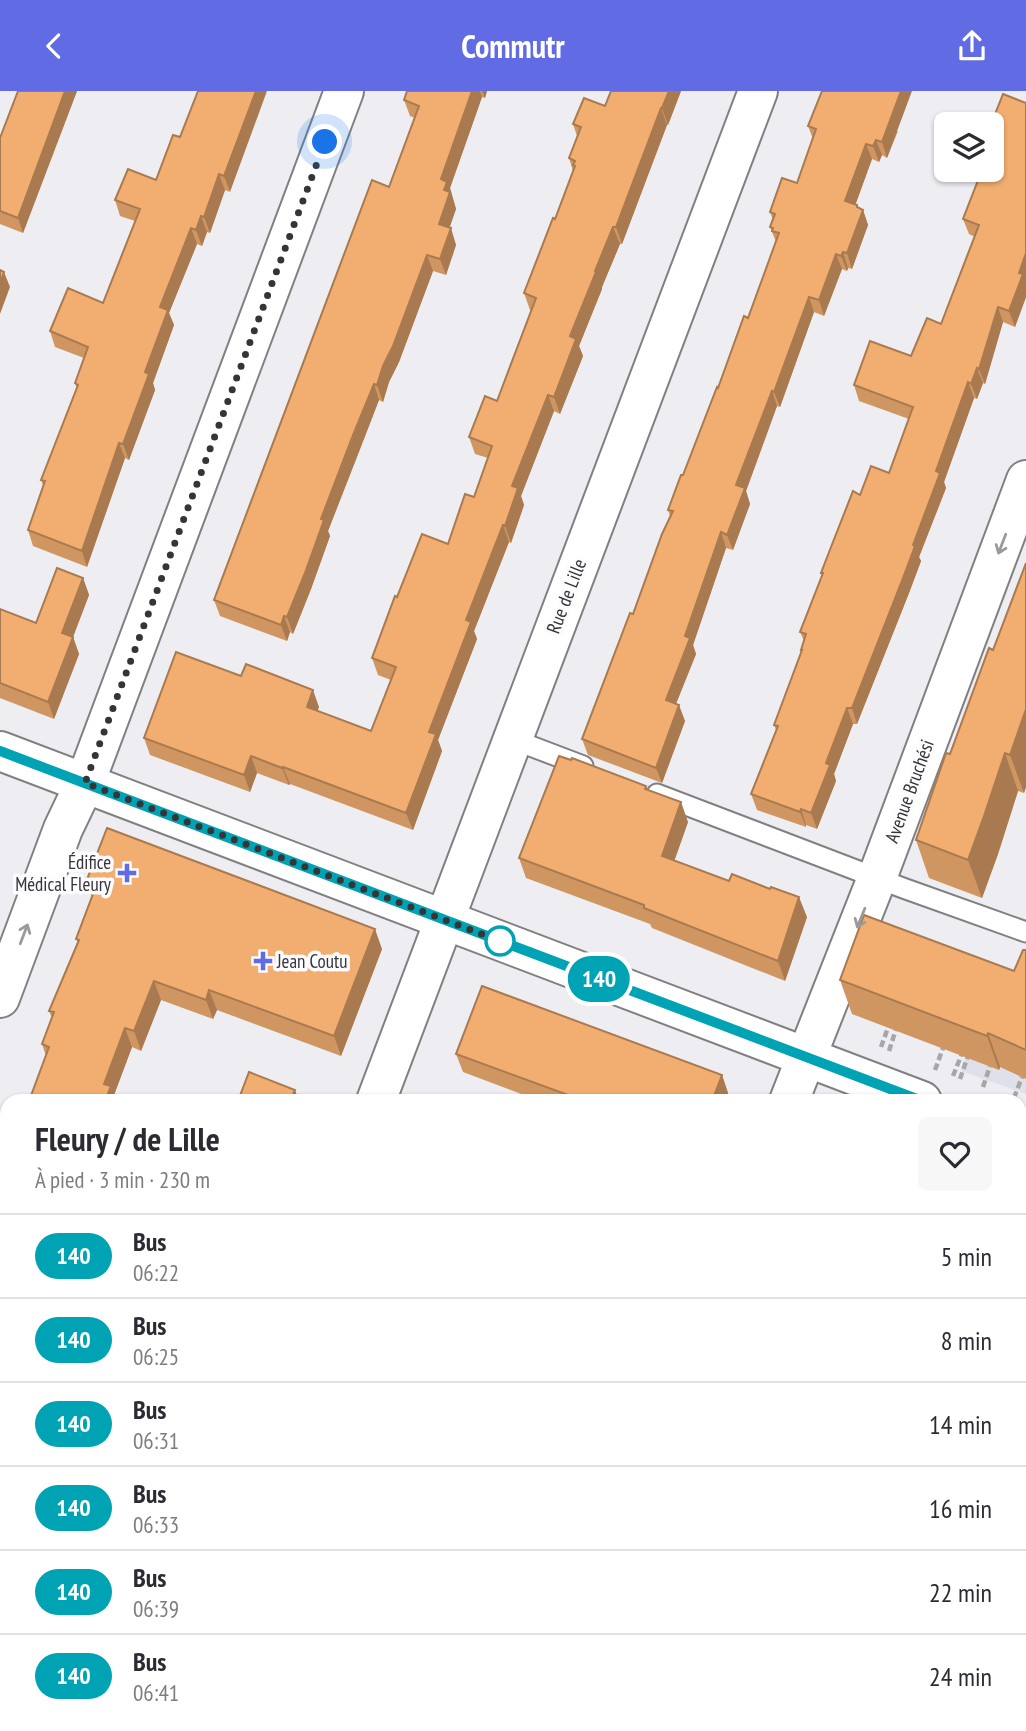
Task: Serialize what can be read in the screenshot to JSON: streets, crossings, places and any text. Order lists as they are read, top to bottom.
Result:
{
  "streets": {
    "street": ["Rue de Lille", "Avenue Bruchési"]
  },
  "one_way": ["Avenue Bruchési"],
  "places": {
    "health": ["Édifice Médical Fleury", "Jean Coutu"]
  },
  "lines": ["bus line 140"],
  "page": {
    "header": "Commutr",
    "on_map": "140",
    "heading": ["Fleury / de Lille", "À pied · 3 min · 230 m"],
    "list": [
      {
        "mark": "140",
        "name": "Bus",
        "note": "06:22",
        "value": "5 min"
      },
      {
        "mark": "140",
        "name": "Bus",
        "note": "06:25",
        "value": "8 min"
      },
      {
        "mark": "140",
        "name": "Bus",
        "note": "06:31",
        "value": "14 min"
      },
      {
        "mark": "140",
        "name": "Bus",
        "note": "06:33",
        "value": "16 min"
      },
      {
        "mark": "140",
        "name": "Bus",
        "note": "06:39",
        "value": "22 min"
      },
      {
        "mark": "140",
        "name": "Bus",
        "note": "06:41",
        "value": "24 min"
      }
    ]
  }
}
